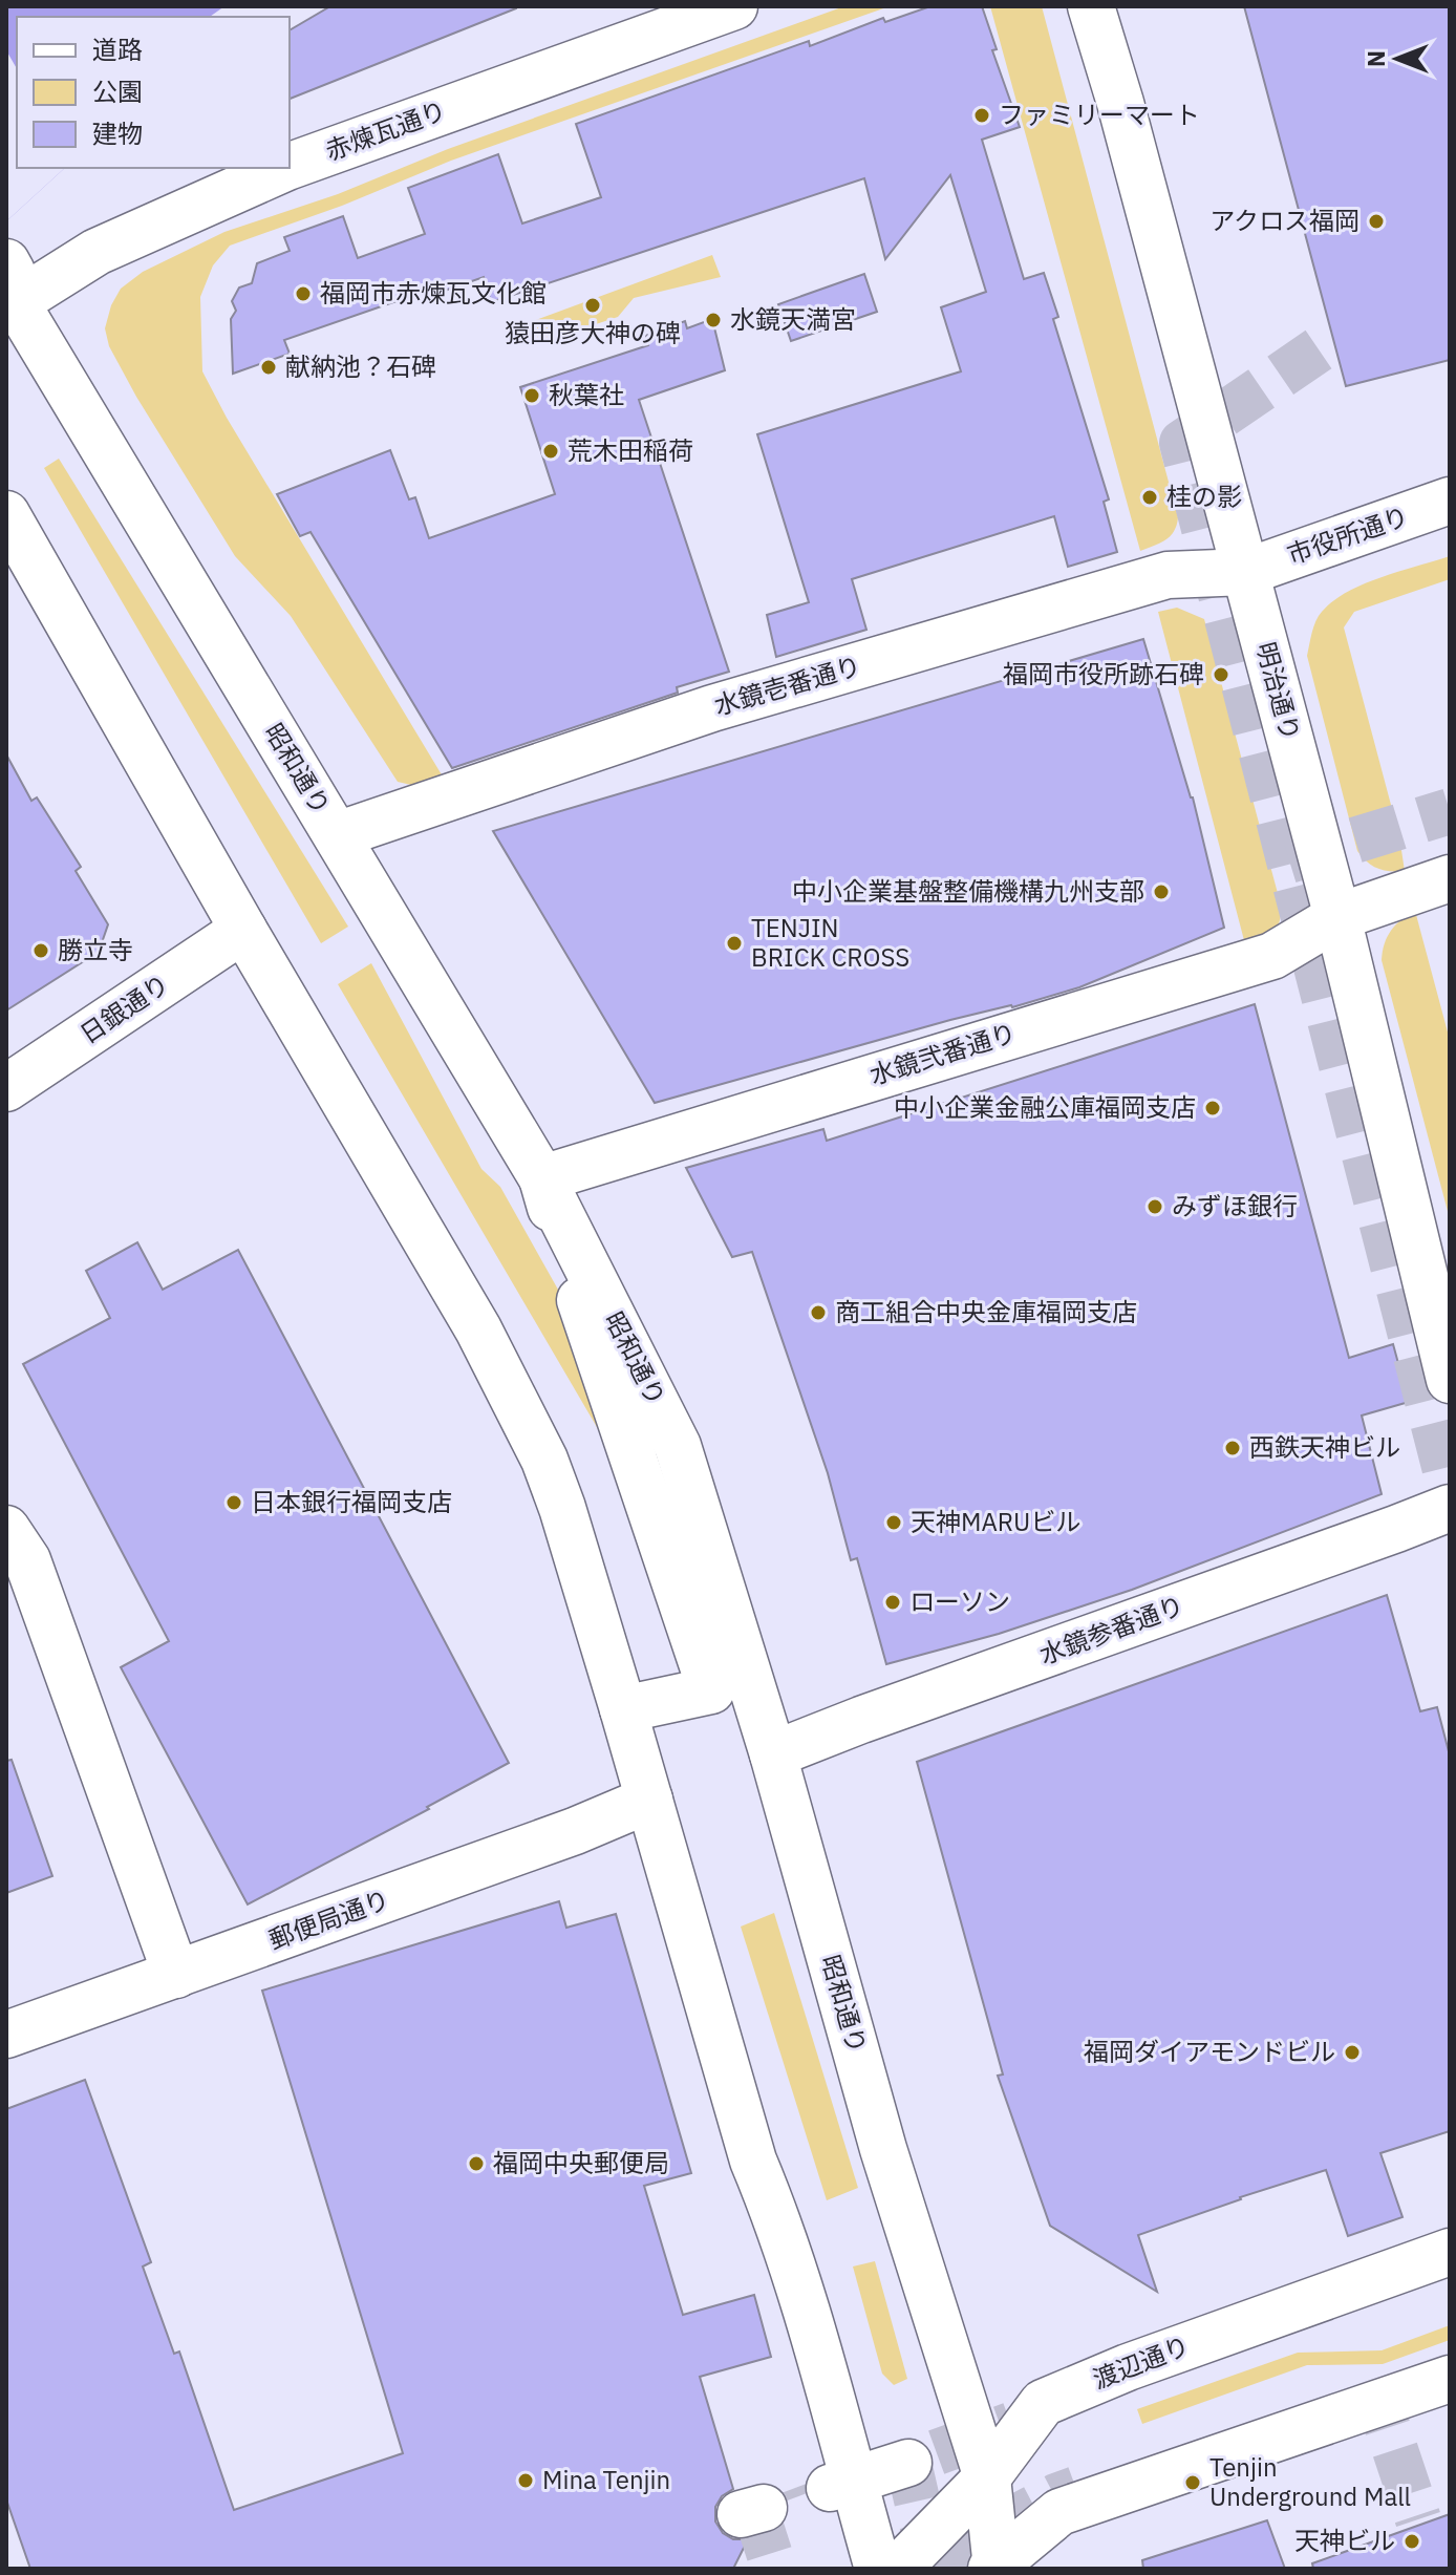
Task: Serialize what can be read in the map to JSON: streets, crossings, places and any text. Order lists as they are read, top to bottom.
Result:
{
  "streets": {
    "street": [
      "赤煉瓦通り",
      "市役所通り",
      "水鏡壱番通り",
      "明治通り",
      "昭和通り",
      "日銀通り",
      "水鏡弐番通り",
      "水鏡参番通り",
      "郵便局通り",
      "渡辺通り"
    ]
  },
  "crossings": [
    ["赤煉瓦通り", "昭和通り"],
    ["市役所通り", "水鏡壱番通り"],
    ["市役所通り", "明治通り"],
    ["水鏡壱番通り", "明治通り"],
    ["水鏡壱番通り", "昭和通り"],
    ["明治通り", "水鏡弐番通り"],
    ["昭和通り", "水鏡弐番通り"],
    ["昭和通り", "水鏡参番通り"],
    ["昭和通り", "渡辺通り"]
  ],
  "places": [
    "ファミリーマート",
    "アクロス福岡",
    "福岡市赤煉瓦文化館",
    "猿田彦大神の碑",
    "水鏡天満宮",
    "献納池？石碑",
    "秋葉社",
    "荒木田稲荷",
    "桂の影",
    "福岡市役所跡石碑",
    "中小企業基盤整備機構九州支部",
    "TENJIN BRICK CROSS",
    "勝立寺",
    "中小企業金融公庫福岡支店",
    "みずほ銀行",
    "商工組合中央金庫福岡支店",
    "西鉄天神ビル",
    "日本銀行福岡支店",
    "天神MARUビル",
    "ローソン",
    "福岡ダイアモンドビル",
    "福岡中央郵便局",
    "Mina Tenjin",
    "Tenjin Underground Mall",
    "天神ビル"
  ],
  "legend": ["道路", "公園", "建物"],
  "north": "left"
}
